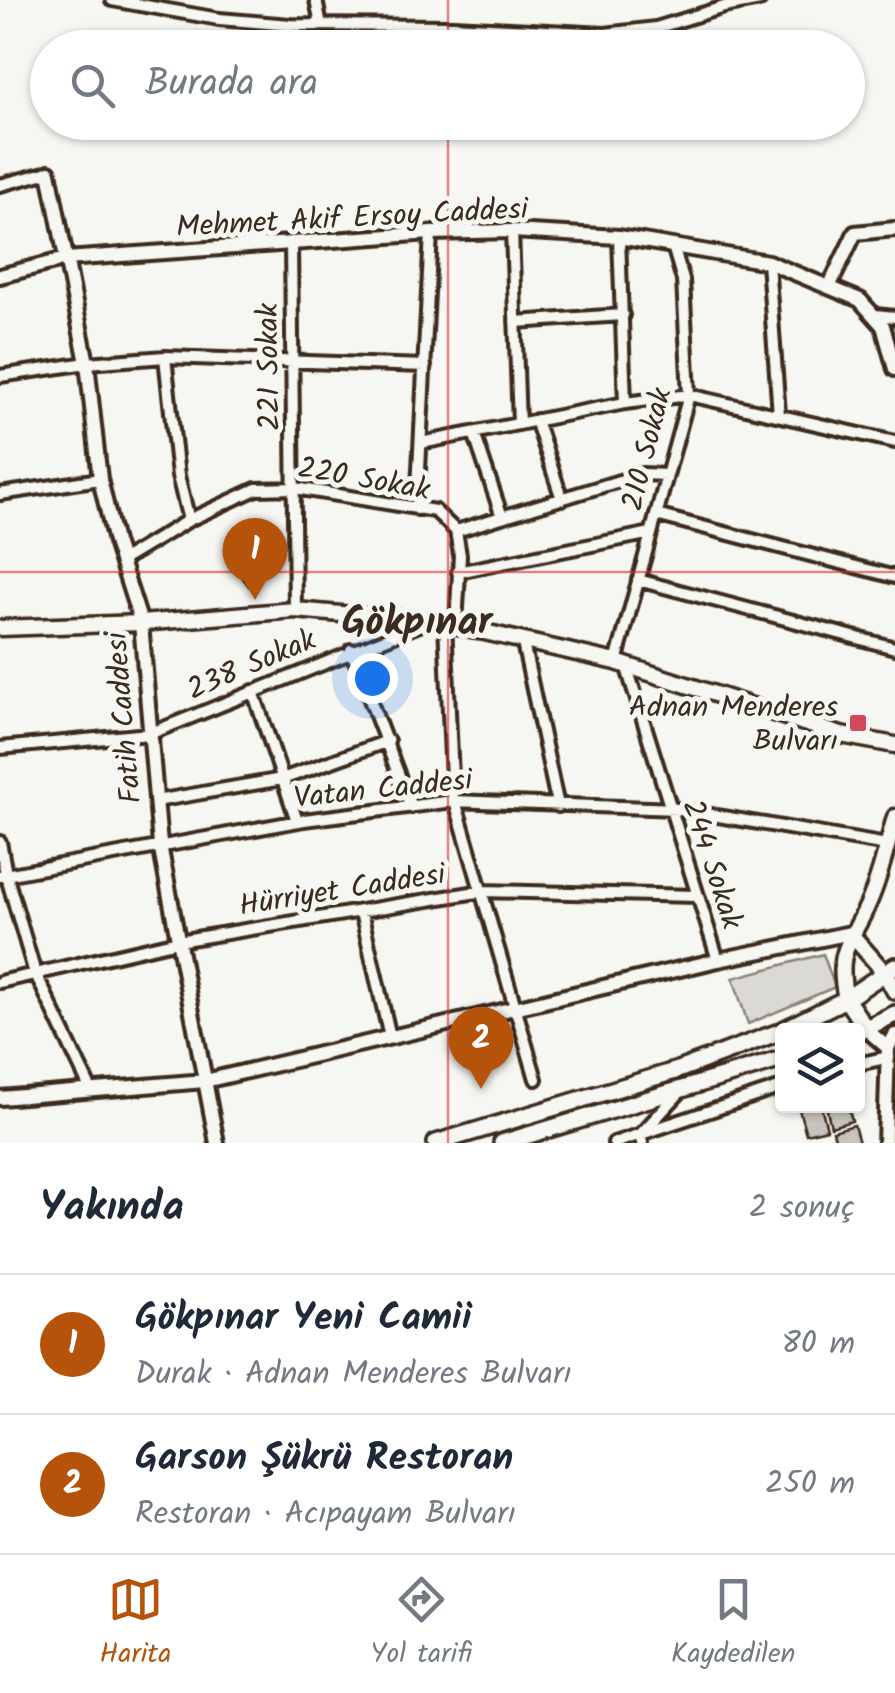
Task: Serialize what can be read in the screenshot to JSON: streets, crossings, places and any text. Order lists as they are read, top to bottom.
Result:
{
  "streets": {
    "street": [
      "Mehmet Akif Ersoy Caddesi",
      "221 Sokak",
      "210 Sokak",
      "220 Sokak",
      "238 Sokak",
      "Fatih Caddesi",
      "Vatan Caddesi",
      "244 Sokak",
      "Hürriyet Caddesi"
    ]
  },
  "crossings": [
    ["Mehmet Akif Ersoy Caddesi", "221 Sokak"],
    ["Mehmet Akif Ersoy Caddesi", "210 Sokak"],
    ["Mehmet Akif Ersoy Caddesi", "Fatih Caddesi"],
    ["221 Sokak", "220 Sokak"],
    ["210 Sokak", "244 Sokak"],
    ["220 Sokak", "238 Sokak"],
    ["220 Sokak", "Fatih Caddesi"],
    ["220 Sokak", "Vatan Caddesi"],
    ["220 Sokak", "Hürriyet Caddesi"],
    ["238 Sokak", "Fatih Caddesi"],
    ["Fatih Caddesi", "Vatan Caddesi"],
    ["Fatih Caddesi", "Hürriyet Caddesi"],
    ["Vatan Caddesi", "244 Sokak"],
    ["244 Sokak", "Hürriyet Caddesi"]
  ],
  "districts": ["Gökpınar"],
  "places": {
    "transit": ["Adnan Menderes Bulvarı"]
  },
  "page": {
    "search": "Burada ara",
    "pins": ["1", "2"],
    "heading": ["Yakında", "2 sonuç"],
    "list": [
      {
        "mark": "1",
        "name": "Gökpınar Yeni Camii",
        "note": "Durak · Adnan Menderes Bulvarı",
        "value": "80 m"
      },
      {
        "mark": "2",
        "name": "Garson Şükrü Restoran",
        "note": "Restoran · Acıpayam Bulvarı",
        "value": "250 m"
      }
    ],
    "nav": ["Harita", "Yol tarifi", "Kaydedilen"]
  }
}
